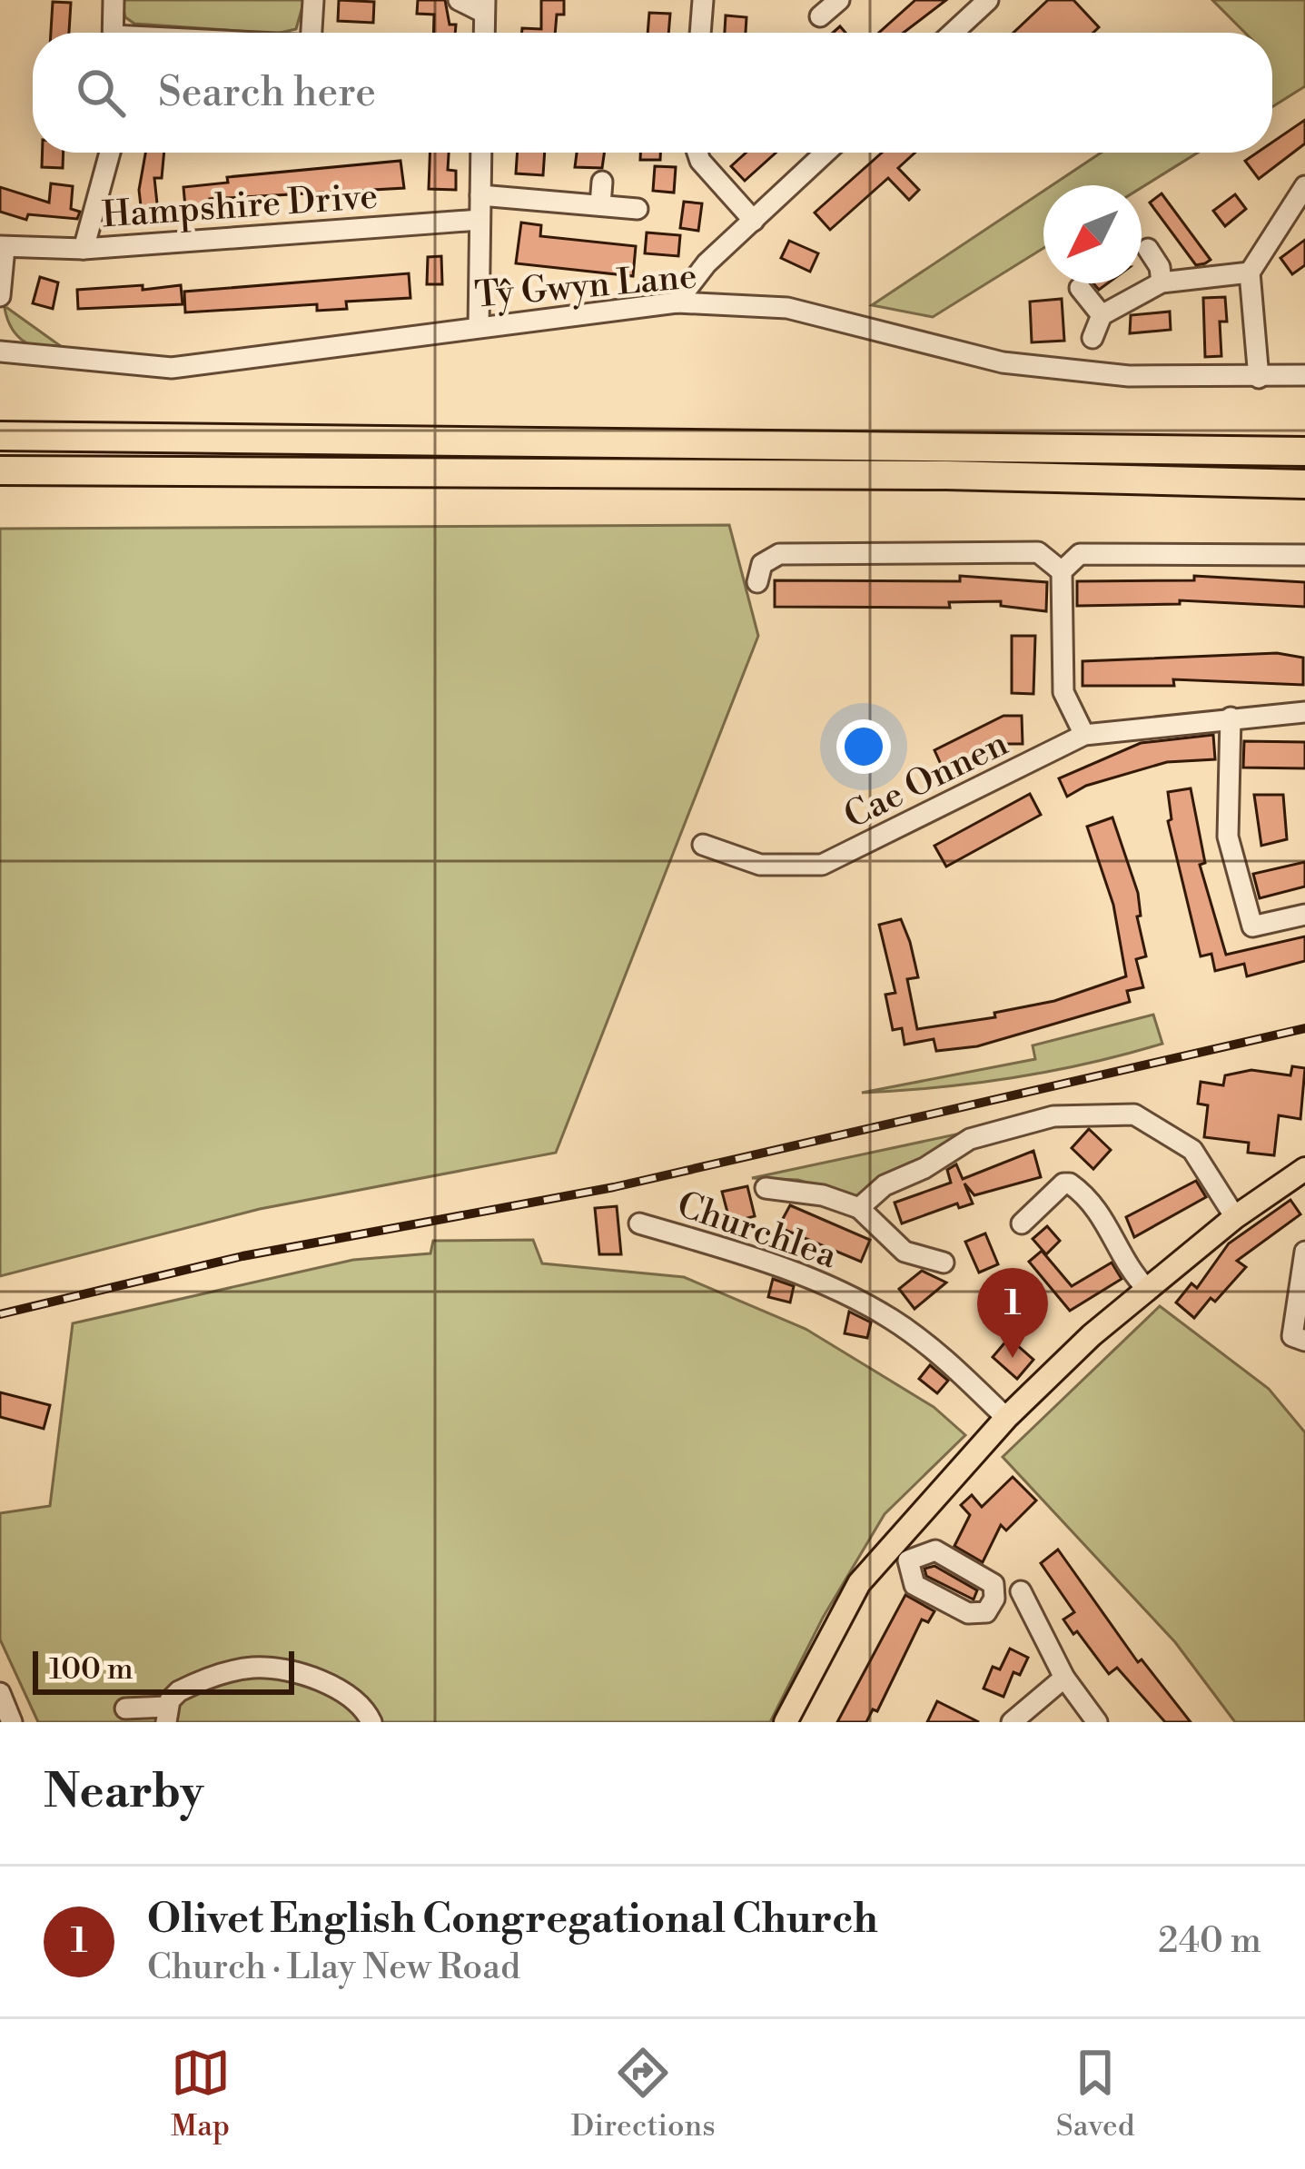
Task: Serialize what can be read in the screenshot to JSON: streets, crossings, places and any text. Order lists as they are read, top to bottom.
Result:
{
  "streets": {
    "street": [
      "Hampshire Drive",
      "Tŷ Gwyn Lane",
      "Cae Onnen",
      "Churchlea"
    ]
  },
  "scale_bar": "100 m",
  "north": "bottom left",
  "page": {
    "search": "Search here",
    "pins": "1",
    "scale": "100 m",
    "heading": "Nearby",
    "list": [
      {
        "mark": "1",
        "name": "Olivet English Congregational Church",
        "note": "Church · Llay New Road",
        "value": "240 m"
      }
    ],
    "nav": ["Map", "Directions", "Saved"]
  }
}
